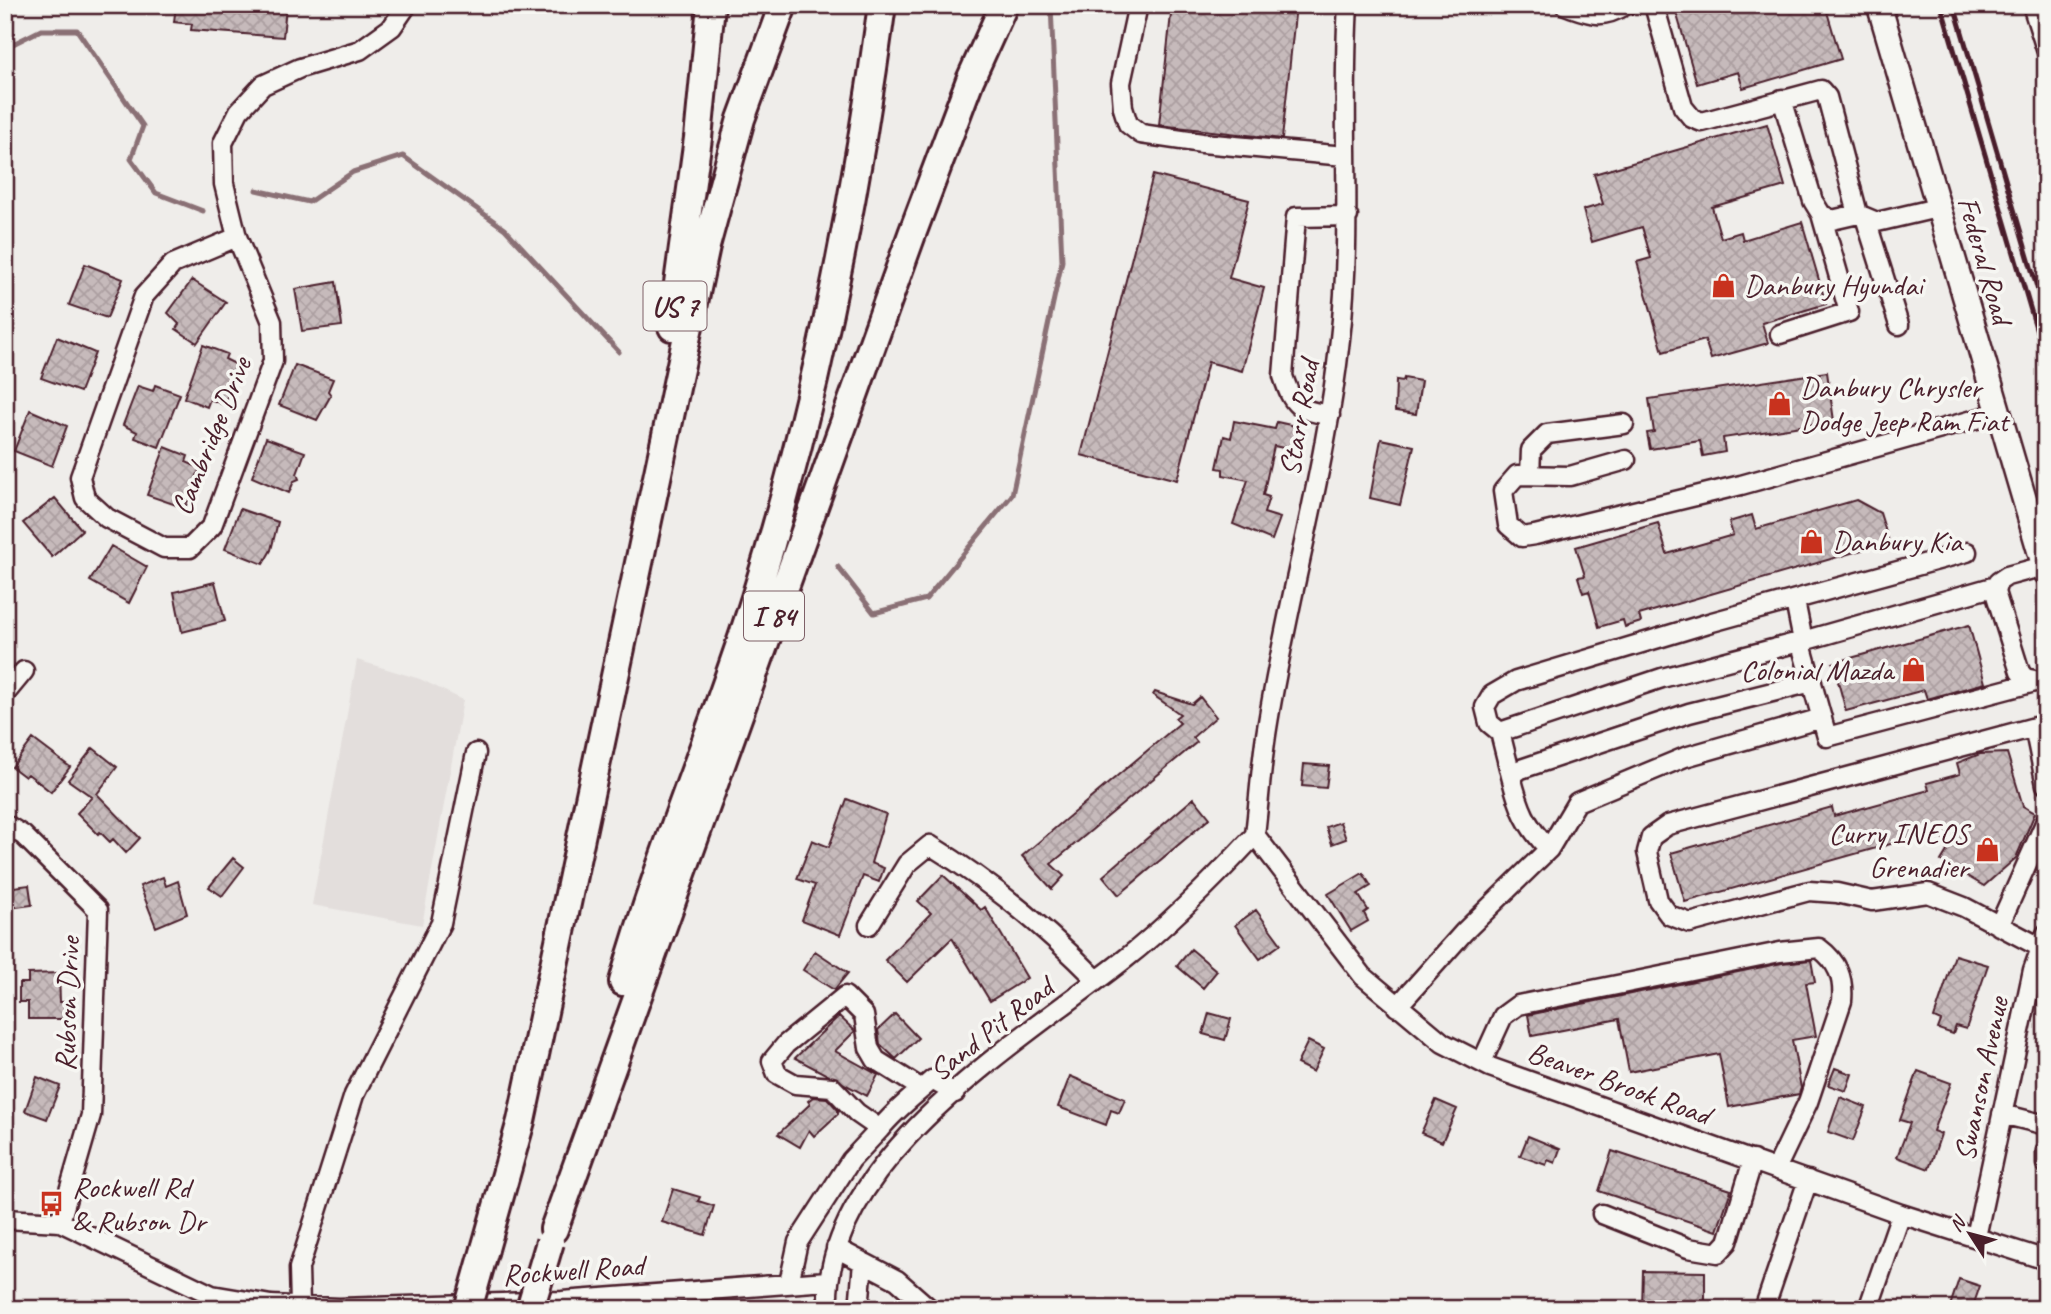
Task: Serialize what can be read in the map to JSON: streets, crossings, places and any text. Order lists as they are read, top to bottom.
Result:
{
  "streets": {
    "highway": ["US 7", "I 84"],
    "main road": ["Federal Road"],
    "street": [
      "Starr Road",
      "Cambridge Drive",
      "Rubson Drive",
      "Sand Pit Road",
      "Swanson Avenue",
      "Beaver Brook Road",
      "Rockwell Road"
    ]
  },
  "crossings": [
    ["Starr Road", "Sand Pit Road"],
    ["Starr Road", "Beaver Brook Road"],
    ["Rubson Drive", "Rockwell Road"],
    ["Sand Pit Road", "Beaver Brook Road"],
    ["Sand Pit Road", "Rockwell Road"],
    ["Swanson Avenue", "Beaver Brook Road"]
  ],
  "places": {
    "shop": [
      "Danbury Hyundai",
      "Danbury Chrysler Dodge Jeep Ram Fiat",
      "Danbury Kia",
      "Colonial Mazda",
      "Curry INEOS Grenadier"
    ],
    "bus stop": ["Rockwell Rd & Rubson Dr"]
  },
  "north": "top left"
}
